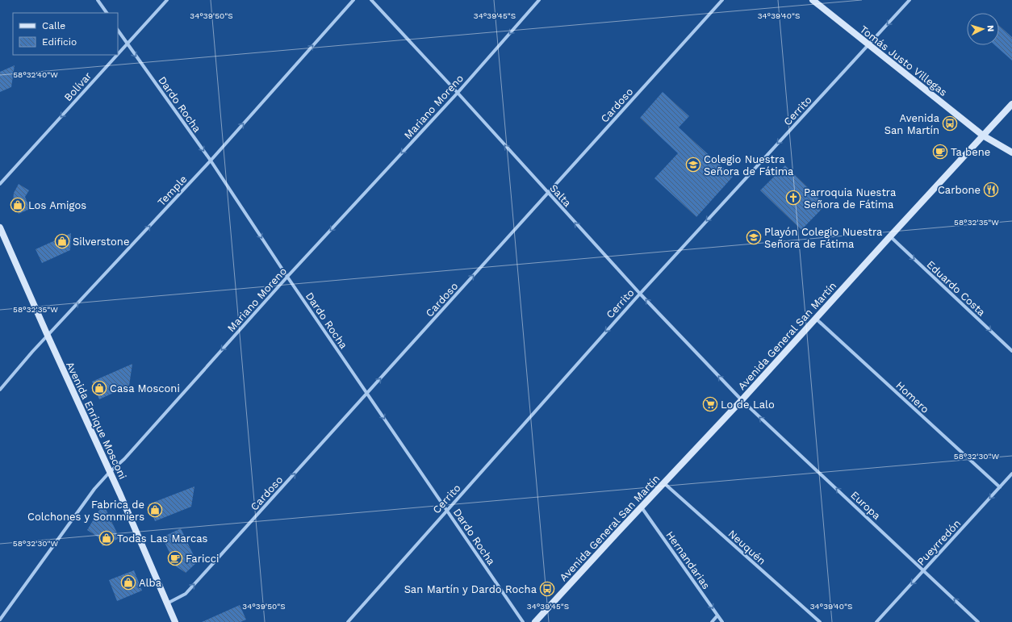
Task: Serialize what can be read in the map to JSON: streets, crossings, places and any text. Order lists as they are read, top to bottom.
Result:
{
  "streets": {
    "main road": ["Tomás Justo Villegas", "Avenida General San Martín", "Avenida Enrique Mosconi"],
    "street": [
      "Bolívar",
      "Dardo Rocha",
      "Cardoso",
      "Mariano Moreno",
      "Cerrito",
      "Temple",
      "Salta",
      "Eduardo Costa",
      "Homero",
      "Europa",
      "Pueyrredón",
      "Neuquén",
      "Hernandarias"
    ]
  },
  "crossings": [
    ["Tomás Justo Villegas", "Cerrito"],
    ["Tomás Justo Villegas", "Avenida General San Martín"],
    ["Bolívar", "Dardo Rocha"],
    ["Dardo Rocha", "Cardoso"],
    ["Dardo Rocha", "Mariano Moreno"],
    ["Dardo Rocha", "Cerrito"],
    ["Dardo Rocha", "Temple"],
    ["Cardoso", "Salta"],
    ["Cardoso", "Avenida Enrique Mosconi"],
    ["Mariano Moreno", "Salta"],
    ["Mariano Moreno", "Avenida Enrique Mosconi"],
    ["Cerrito", "Salta"],
    ["Temple", "Avenida Enrique Mosconi"],
    ["Salta", "Avenida General San Martín"],
    ["Salta", "Europa"],
    ["Eduardo Costa", "Avenida General San Martín"],
    ["Avenida General San Martín", "Homero"],
    ["Avenida General San Martín", "Europa"],
    ["Avenida General San Martín", "Neuquén"],
    ["Avenida General San Martín", "Hernandarias"],
    ["Homero", "Pueyrredón"],
    ["Europa", "Pueyrredón"]
  ],
  "one_way": [
    "Bolívar",
    "Dardo Rocha",
    "Cardoso",
    "Mariano Moreno",
    "Cerrito",
    "Temple",
    "Salta",
    "Eduardo Costa",
    "Europa",
    "Pueyrredón",
    "Hernandarias"
  ],
  "places": {
    "bus stop": ["Avenida San Martín", "San Martín y Dardo Rocha"],
    "cafe": ["Ta bene", "Faricci"],
    "school or university": ["Colegio Nuestra Señora de Fátima", "Playón Colegio Nuestra Señora de Fátima"],
    "restaurant": ["Carbone"],
    "church": ["Parroquia Nuestra Señora de Fátima"],
    "shop": [
      "Los Amigos",
      "Silverstone",
      "Casa Mosconi",
      "Fabrica de Colchones y Sommiers",
      "Todas Las Marcas",
      "Alba"
    ],
    "supermarket": ["Lo de Lalo"]
  },
  "legend": ["Calle", "Edificio"],
  "north": "right",
  "coordinates": [
    "34°39'45\"S",
    "34°39'50\"S",
    "34°39'40\"S",
    "58°32'40\"W",
    "58°32'35\"W",
    "58°32'30\"W"
  ]
}
